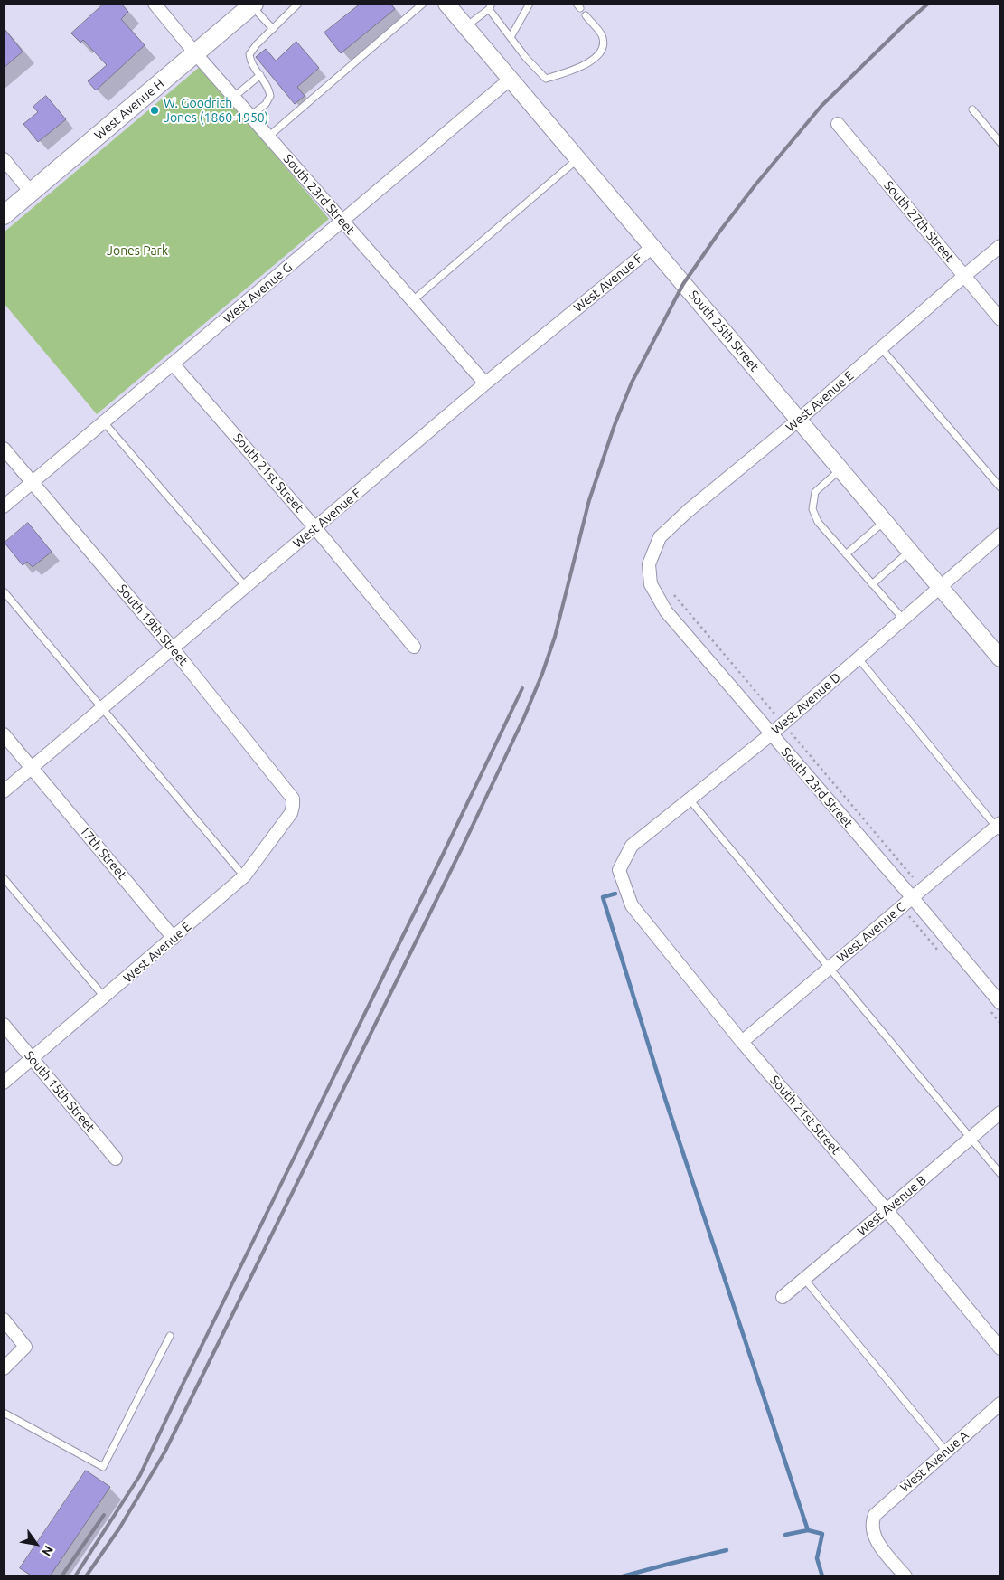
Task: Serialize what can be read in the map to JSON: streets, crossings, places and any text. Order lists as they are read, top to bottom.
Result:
{
  "streets": {
    "main road": ["West Avenue H"],
    "street": [
      "South 23rd Street",
      "South 27th Street",
      "West Avenue F",
      "West Avenue G",
      "South 25th Street",
      "West Avenue E",
      "South 21st Street",
      "South 19th Street",
      "West Avenue D",
      "17th Street",
      "West Avenue C",
      "South 15th Street",
      "West Avenue B",
      "West Avenue A"
    ]
  },
  "crossings": [
    ["West Avenue H", "South 23rd Street"],
    ["South 23rd Street", "West Avenue F"],
    ["South 23rd Street", "West Avenue G"],
    ["South 23rd Street", "West Avenue E"],
    ["South 23rd Street", "West Avenue D"],
    ["South 23rd Street", "West Avenue C"],
    ["South 27th Street", "West Avenue E"],
    ["West Avenue F", "South 25th Street"],
    ["West Avenue F", "South 21st Street"],
    ["West Avenue F", "South 19th Street"],
    ["West Avenue F", "17th Street"],
    ["West Avenue G", "South 25th Street"],
    ["West Avenue G", "South 21st Street"],
    ["West Avenue G", "South 19th Street"],
    ["South 25th Street", "West Avenue E"],
    ["South 25th Street", "West Avenue D"],
    ["West Avenue E", "South 19th Street"],
    ["West Avenue E", "17th Street"],
    ["West Avenue E", "South 15th Street"],
    ["South 21st Street", "West Avenue D"],
    ["South 21st Street", "West Avenue C"],
    ["South 21st Street", "West Avenue B"]
  ],
  "parks": ["Jones Park"],
  "places": ["W. Goodrich Jones (1860-1950)"],
  "north": "bottom right"
}
